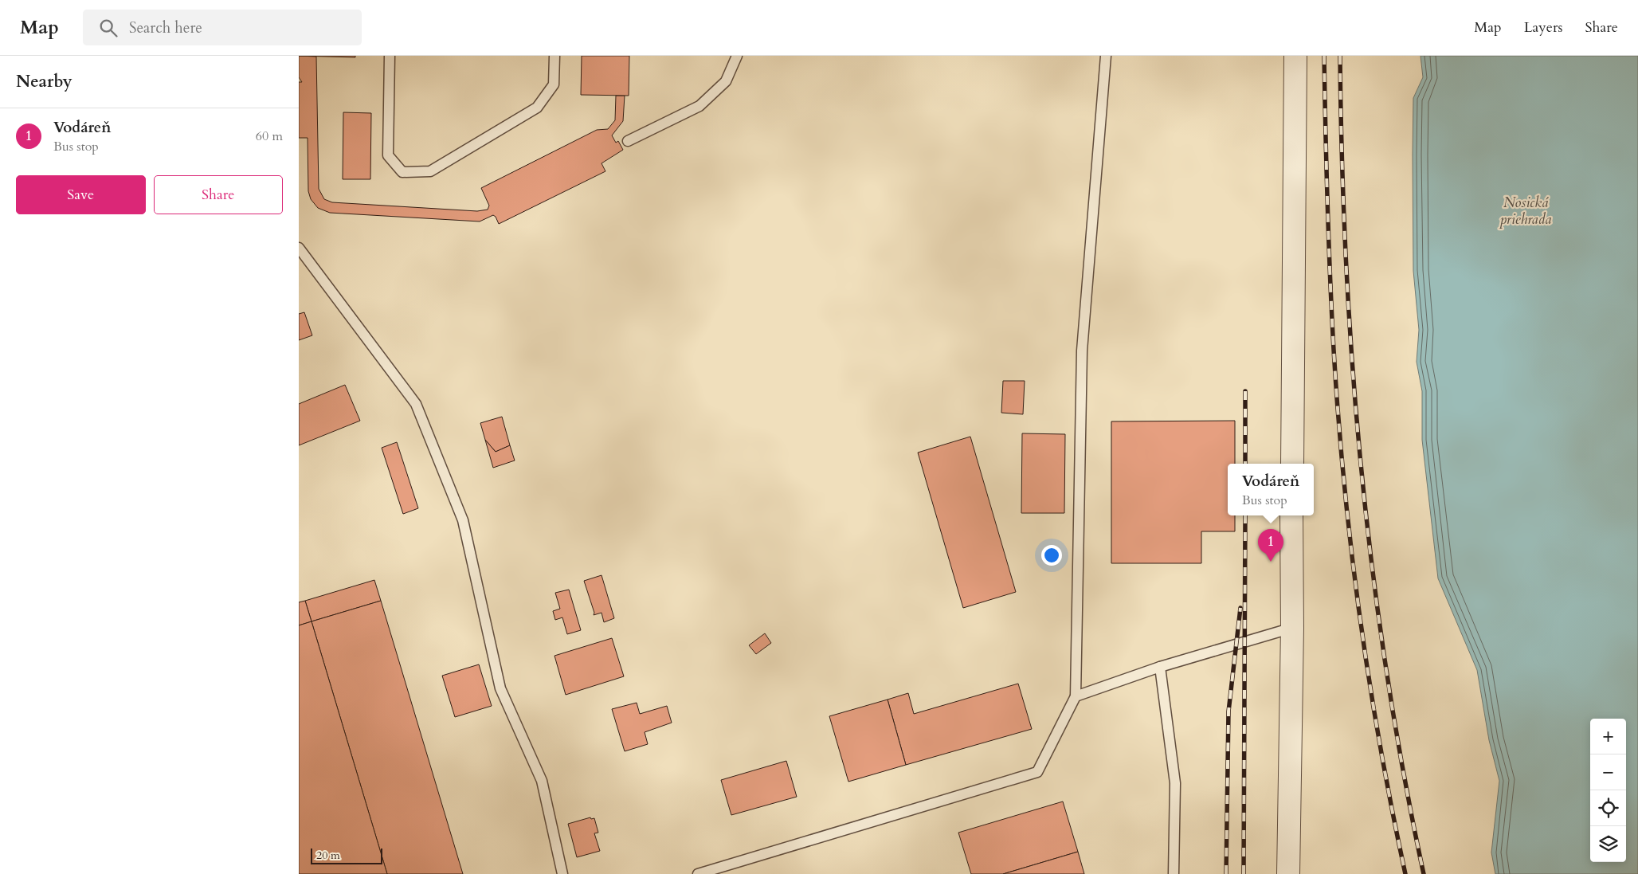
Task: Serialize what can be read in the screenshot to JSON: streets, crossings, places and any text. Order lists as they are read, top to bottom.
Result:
{
  "water": ["Nosická priehrada"],
  "scale_bar": "20 m",
  "page": {
    "header": "Map",
    "search": "Search here",
    "nav": ["Map", "Layers", "Share"],
    "heading": "Nearby",
    "list": [
      {
        "mark": "1",
        "name": "Vodáreň",
        "note": "Bus stop",
        "value": "60 m"
      }
    ],
    "buttons": ["Save", "Share"],
    "popup": ["Vodáreň", "Bus stop"],
    "pins": "1",
    "map_buttons": ["+", "−"],
    "scale": "20 m"
  }
}
